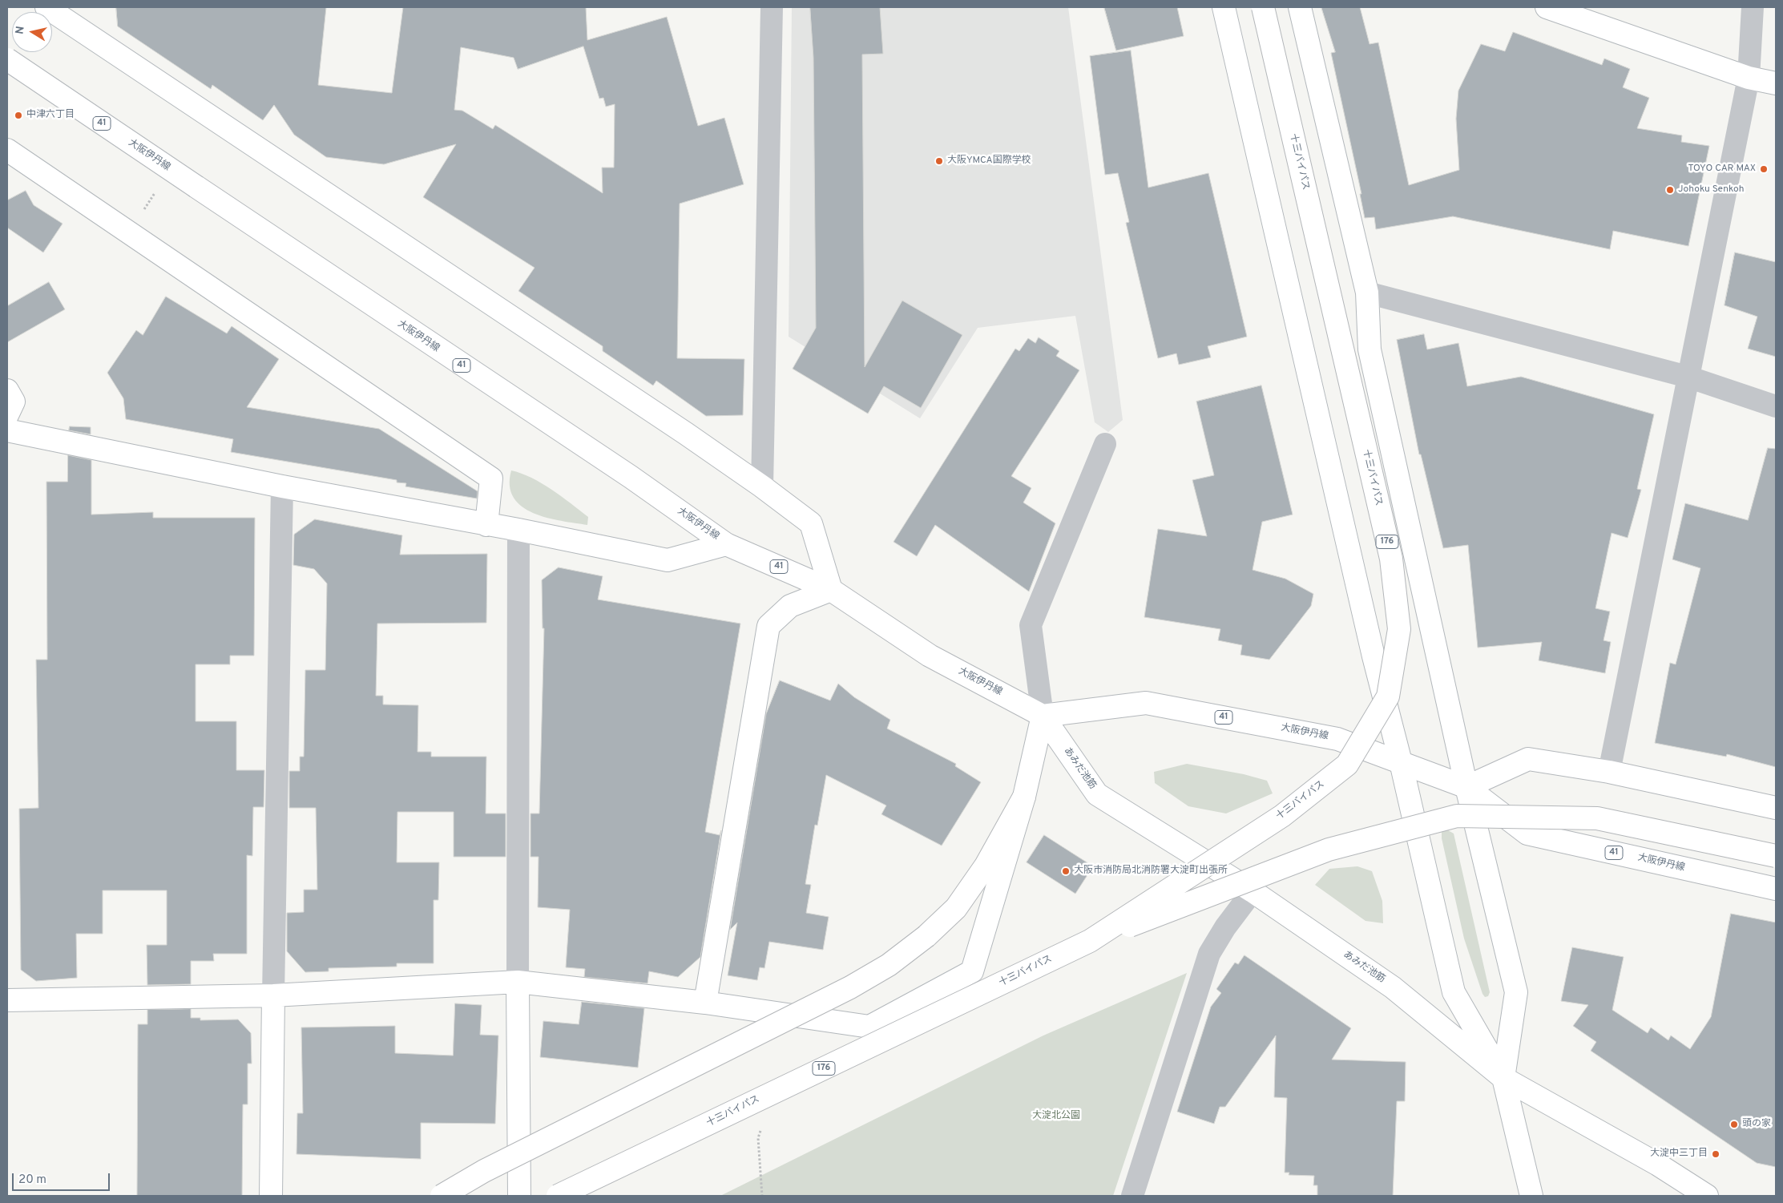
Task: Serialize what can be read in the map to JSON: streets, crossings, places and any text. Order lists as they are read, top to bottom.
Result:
{
  "streets": {
    "main road": [
      "41",
      "大阪伊丹線",
      "十三バイパス",
      "176",
      "あみだ池筋"
    ]
  },
  "crossings": [
    ["大阪伊丹線", "あみだ池筋"]
  ],
  "parks": ["大淀北公園"],
  "places": [
    "中津六丁目",
    "大阪YMCA国際学校",
    "TOYO CAR MAX",
    "Johoku Senkoh",
    "大阪市消防局北消防署大淀町出張所",
    "頭の家",
    "大淀中三丁目"
  ],
  "scale_bar": "20 m",
  "north": "left"
}
